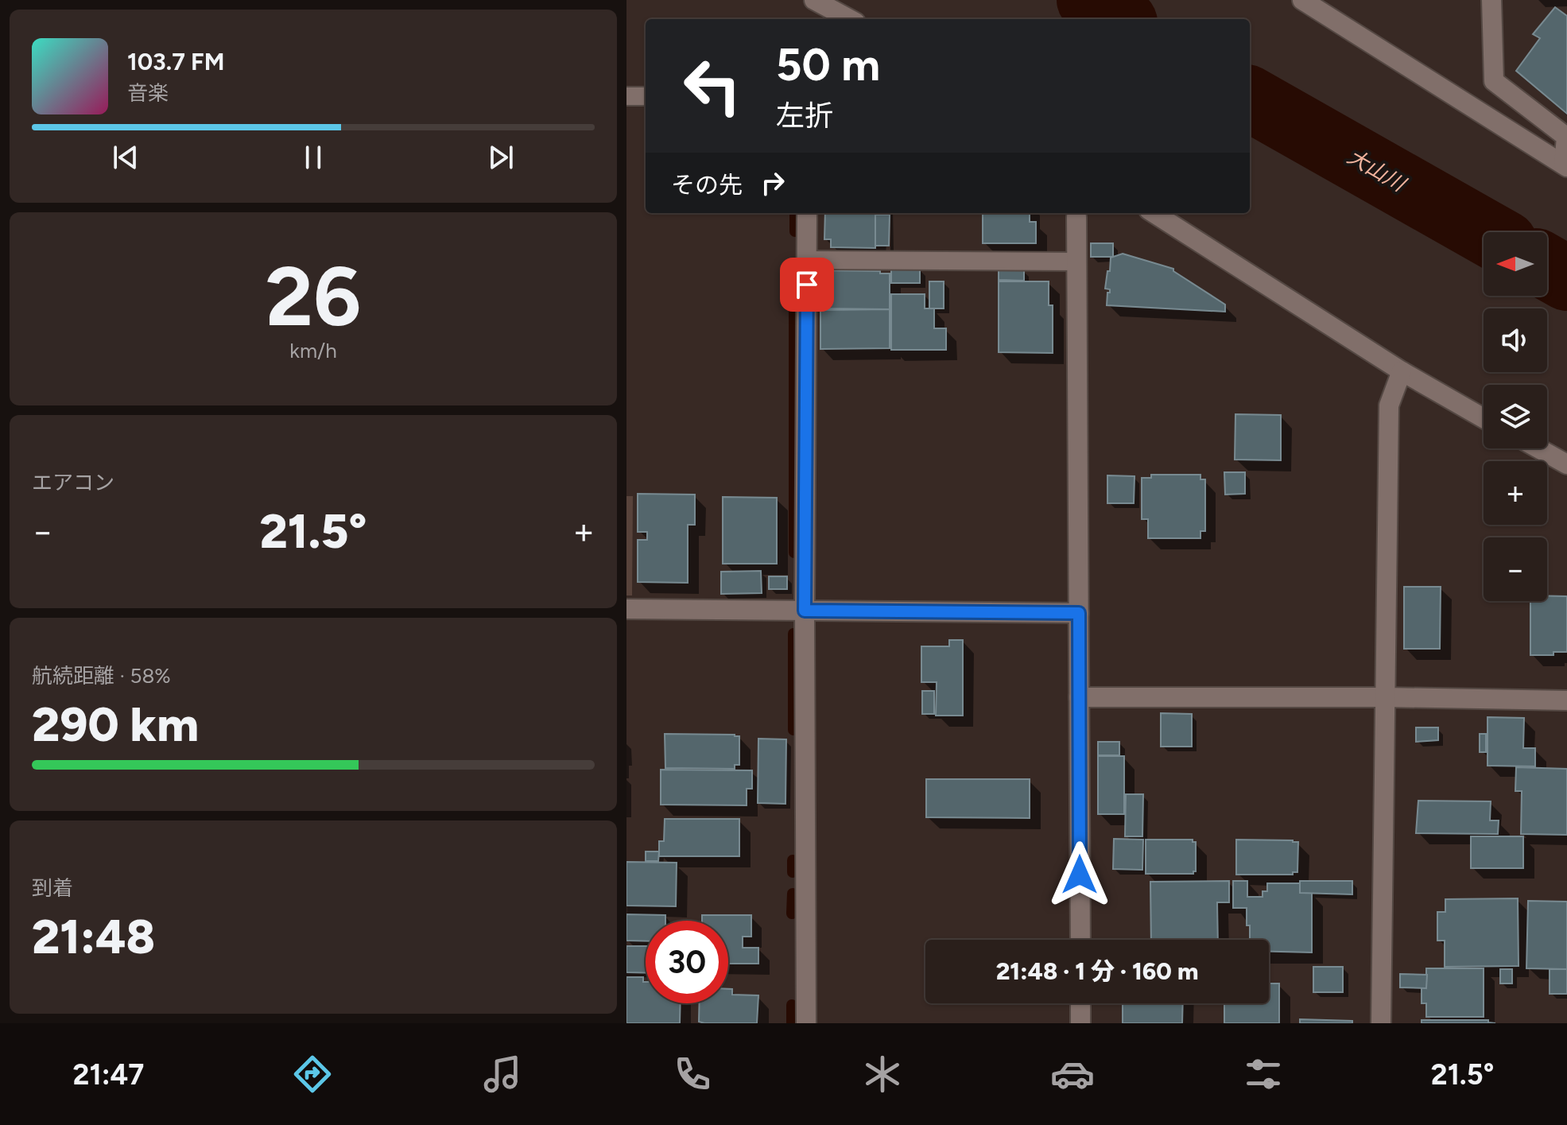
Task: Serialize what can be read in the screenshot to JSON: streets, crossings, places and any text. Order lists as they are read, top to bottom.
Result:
{
  "water": ["大山川"],
  "north": "left",
  "page": {
    "turn": ["50 m", "左折"],
    "song": ["103.7 FM", "音楽"],
    "then": "その先",
    "tile": [
      ["26", "km/h"],
      "エアコン",
      ["航続距離 · 58%", "290 km"],
      ["到着", "21:48"]
    ],
    "map_buttons": ["+", "−"],
    "heat": ["−", "21.5°", "+"],
    "limit": "30",
    "trip": "21:48 · 1 分 · 160 m",
    "tabs": ["21:47", "21.5°"]
  }
}
